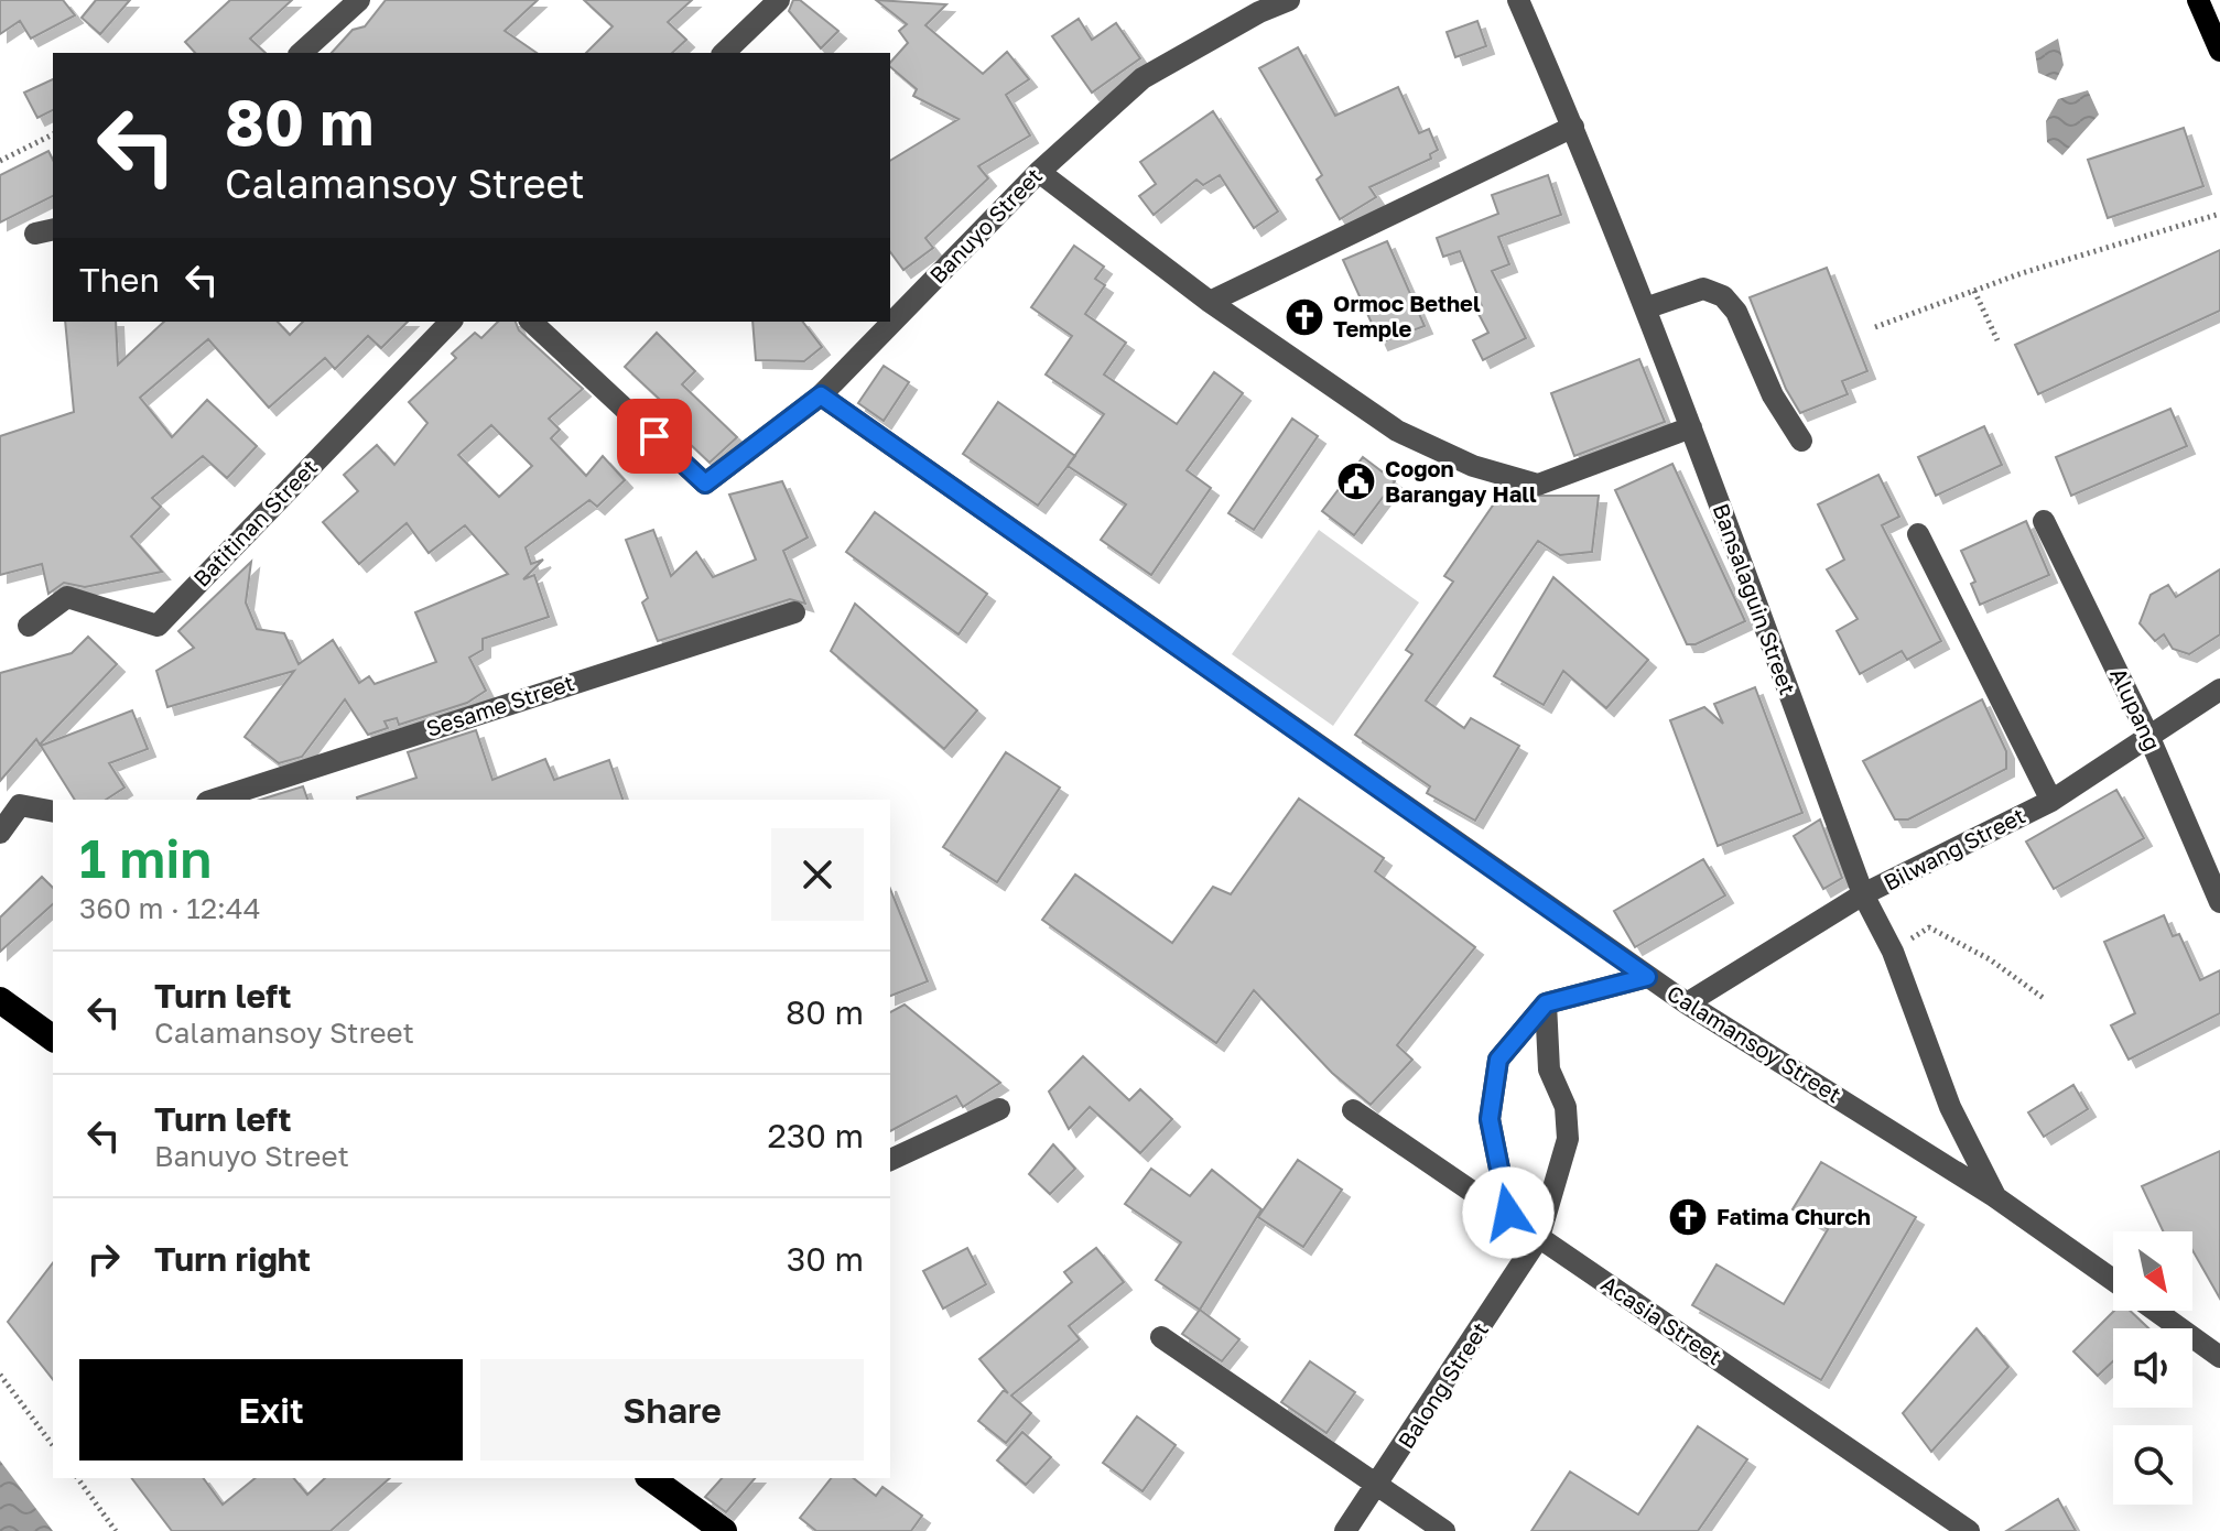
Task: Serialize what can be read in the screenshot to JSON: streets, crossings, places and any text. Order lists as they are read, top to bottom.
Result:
{
  "streets": {
    "street": [
      "Banuyo Street",
      "Batitinan Street",
      "Bansalaguin Street",
      "Sesame Street",
      "Alupang",
      "Bilwang Street",
      "Calamansoy Street",
      "Acasia Street",
      "Balong Street"
    ]
  },
  "crossings": [
    ["Banuyo Street", "Calamansoy Street"],
    ["Bansalaguin Street", "Bilwang Street"],
    ["Bansalaguin Street", "Calamansoy Street"],
    ["Alupang", "Bilwang Street"],
    ["Bilwang Street", "Calamansoy Street"],
    ["Acasia Street", "Balong Street"]
  ],
  "places": {
    "church": ["Ormoc Bethel Temple", "Fatima Church"],
    "public building": ["Cogon Barangay Hall"]
  },
  "north": "bottom right",
  "page": {
    "turn": ["80 m", "Calamansoy Street"],
    "then": "Then",
    "heading": ["1 min", "360 m · 12:44"],
    "list": [
      {
        "name": "Turn left",
        "note": "Calamansoy Street",
        "value": "80 m"
      },
      {
        "name": "Turn left",
        "note": "Banuyo Street",
        "value": "230 m"
      },
      {
        "name": "Turn right",
        "value": "30 m"
      }
    ],
    "buttons": ["Exit", "Share"]
  }
}
